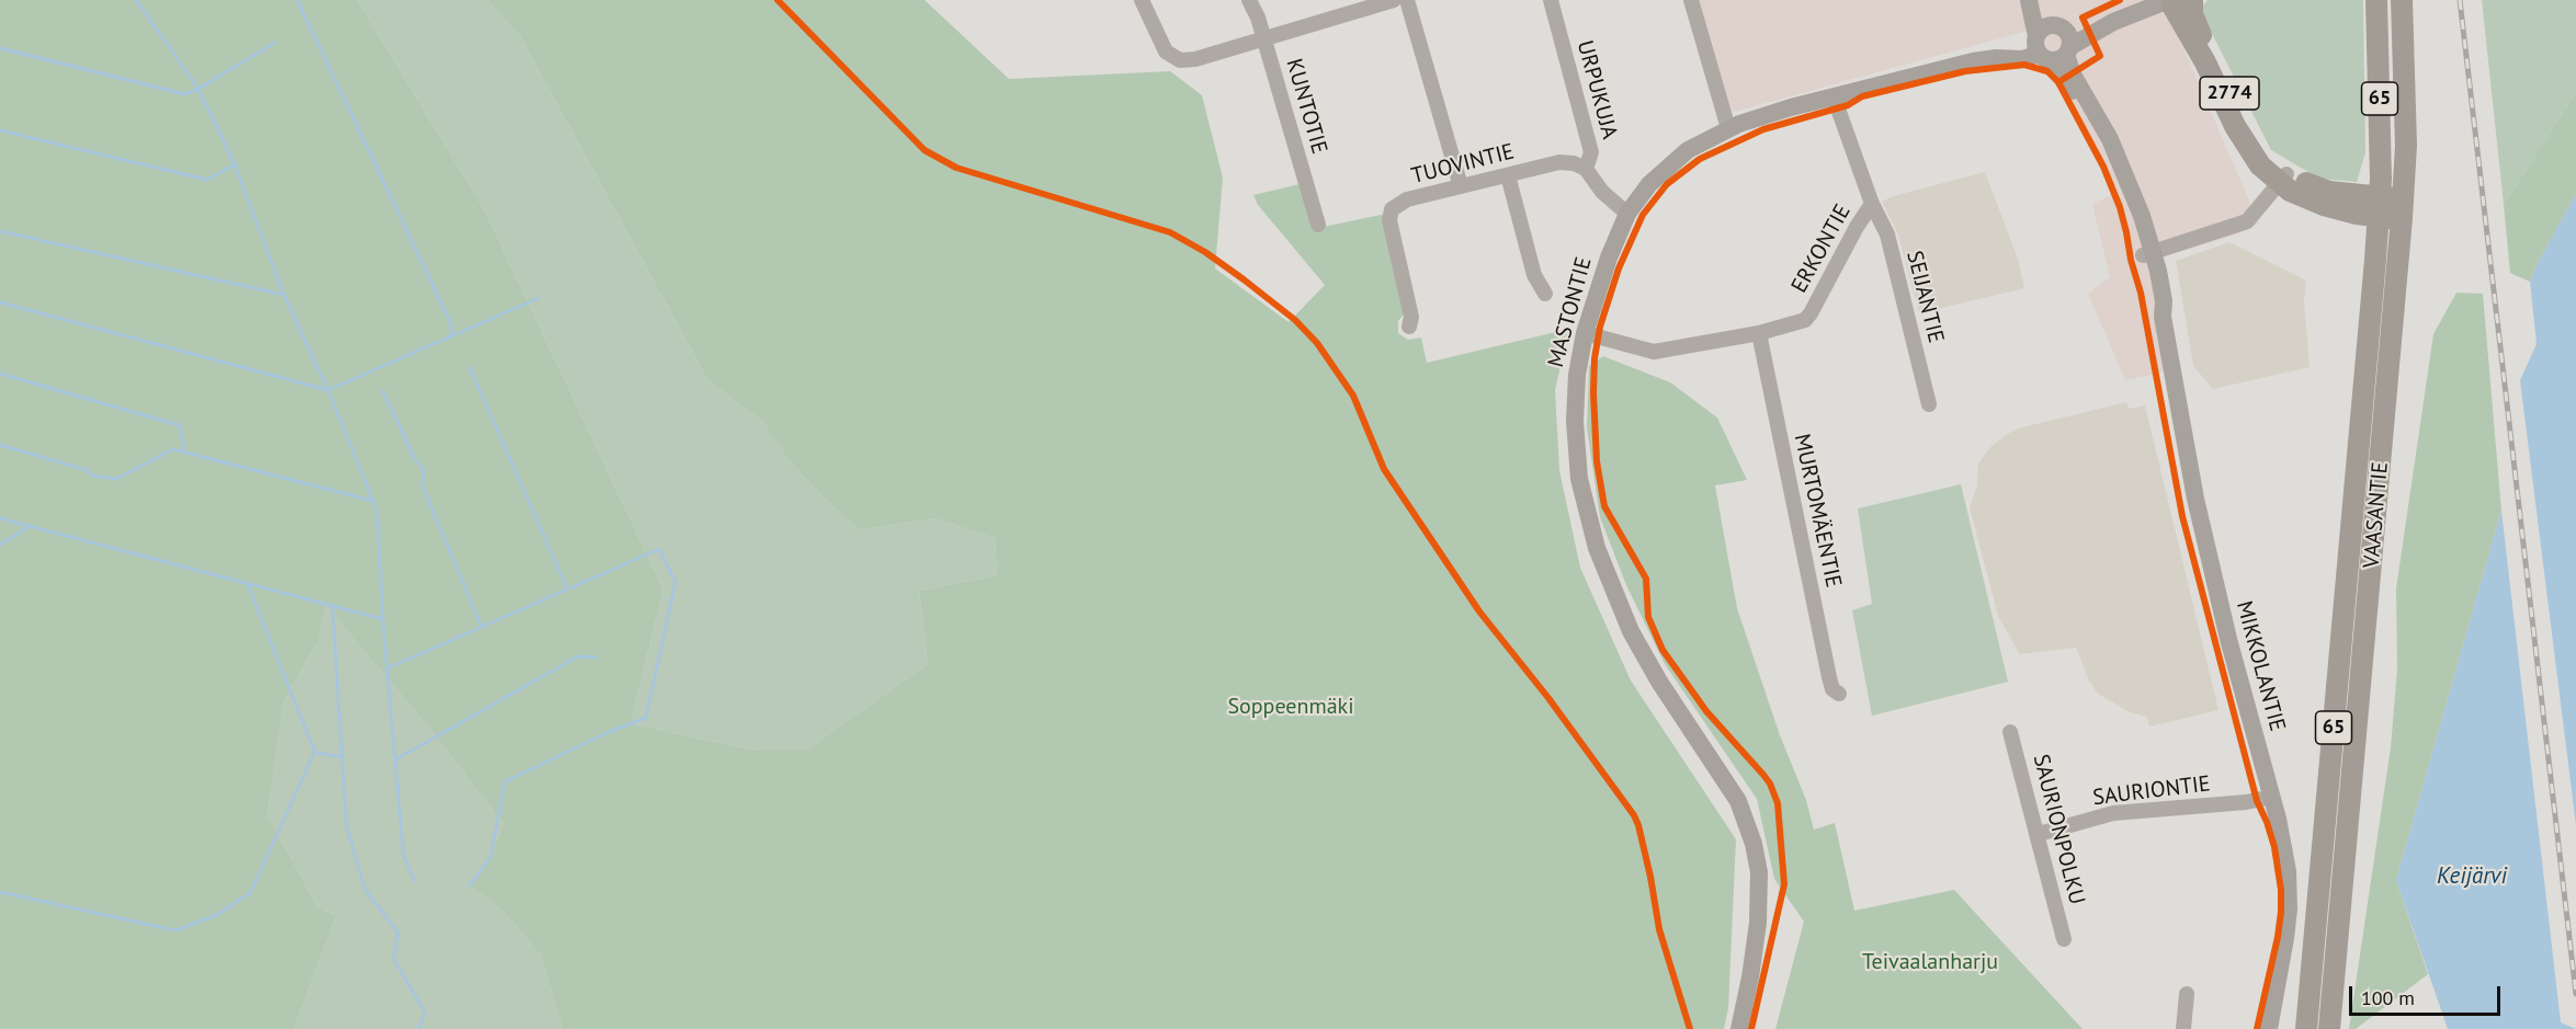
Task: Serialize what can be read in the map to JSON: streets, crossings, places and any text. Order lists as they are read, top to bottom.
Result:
{
  "streets": {
    "highway": ["2774", "65", "VAASANTIE"],
    "main road": ["MASTONTIE", "MIKKOLANTIE"],
    "street": [
      "URPUKUJA",
      "KUNTOTIE",
      "TUOVINTIE",
      "ERKONTIE",
      "SEIJANTIE",
      "MURTOMÄENTIE",
      "SAURIONTIE",
      "SAURIONPOLKU"
    ]
  },
  "crossings": [
    ["URPUKUJA", "TUOVINTIE"],
    ["URPUKUJA", "MASTONTIE"],
    ["2774", "MASTONTIE"],
    ["2774", "VAASANTIE"],
    ["2774", "MIKKOLANTIE"],
    ["ERKONTIE", "SEIJANTIE"],
    ["ERKONTIE", "MASTONTIE"],
    ["ERKONTIE", "MURTOMÄENTIE"],
    ["MASTONTIE", "MIKKOLANTIE"],
    ["MIKKOLANTIE", "SAURIONTIE"],
    ["SAURIONTIE", "SAURIONPOLKU"]
  ],
  "water": ["Keijärvi"],
  "parks": ["Soppeenmäki", "Teivaalanharju"],
  "scale_bar": "100 m"
}
